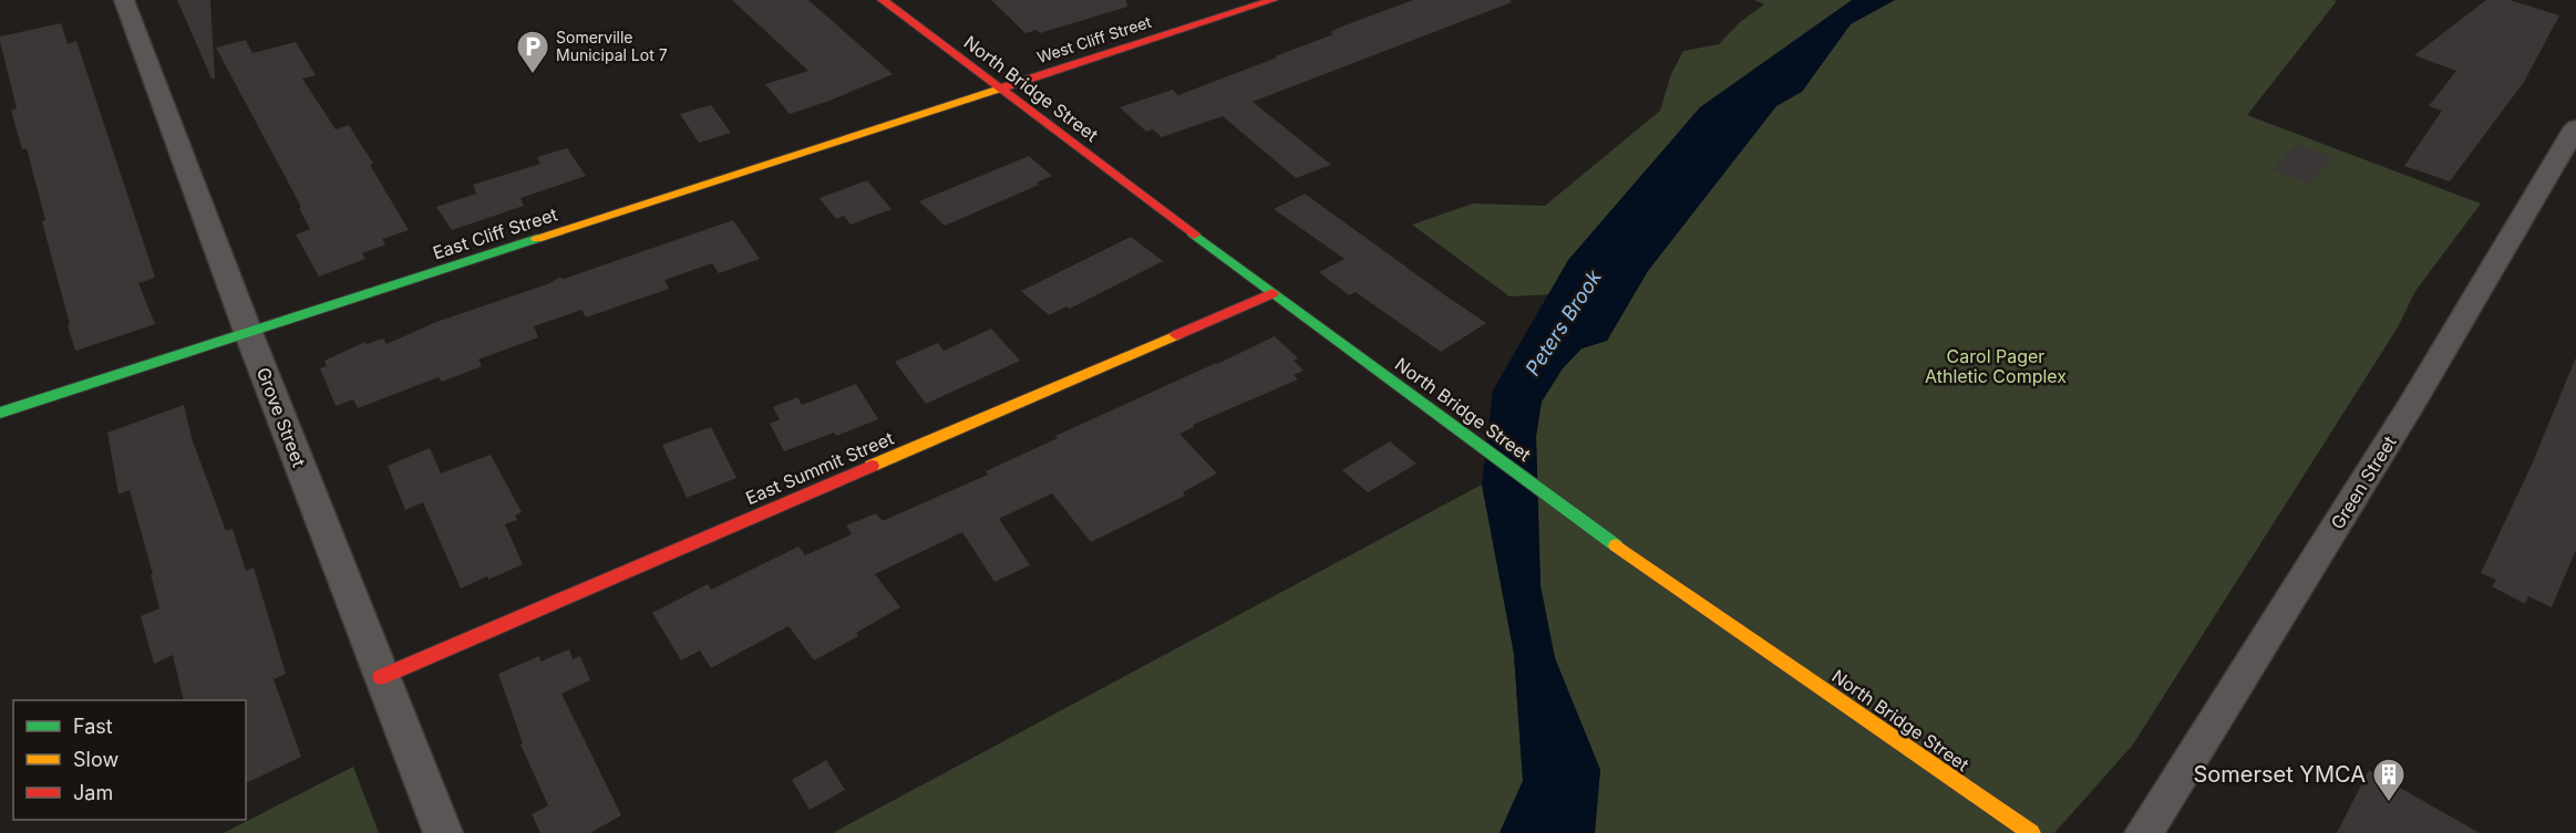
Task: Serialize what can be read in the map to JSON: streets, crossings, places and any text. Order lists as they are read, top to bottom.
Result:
{
  "streets": {
    "street": [
      "West Cliff Street",
      "North Bridge Street",
      "East Cliff Street",
      "Grove Street",
      "East Summit Street",
      "Green Street"
    ]
  },
  "crossings": [
    ["West Cliff Street", "North Bridge Street"],
    ["West Cliff Street", "East Cliff Street"],
    ["North Bridge Street", "East Cliff Street"],
    ["North Bridge Street", "East Summit Street"],
    ["East Cliff Street", "Grove Street"],
    ["Grove Street", "East Summit Street"]
  ],
  "water": ["Peters Brook"],
  "parks": ["Carol Pager Athletic Complex"],
  "places": {
    "parking": ["Somerville Municipal Lot 7"],
    "building": ["Somerset YMCA"]
  },
  "legend": ["Fast", "Slow", "Jam"]
}
